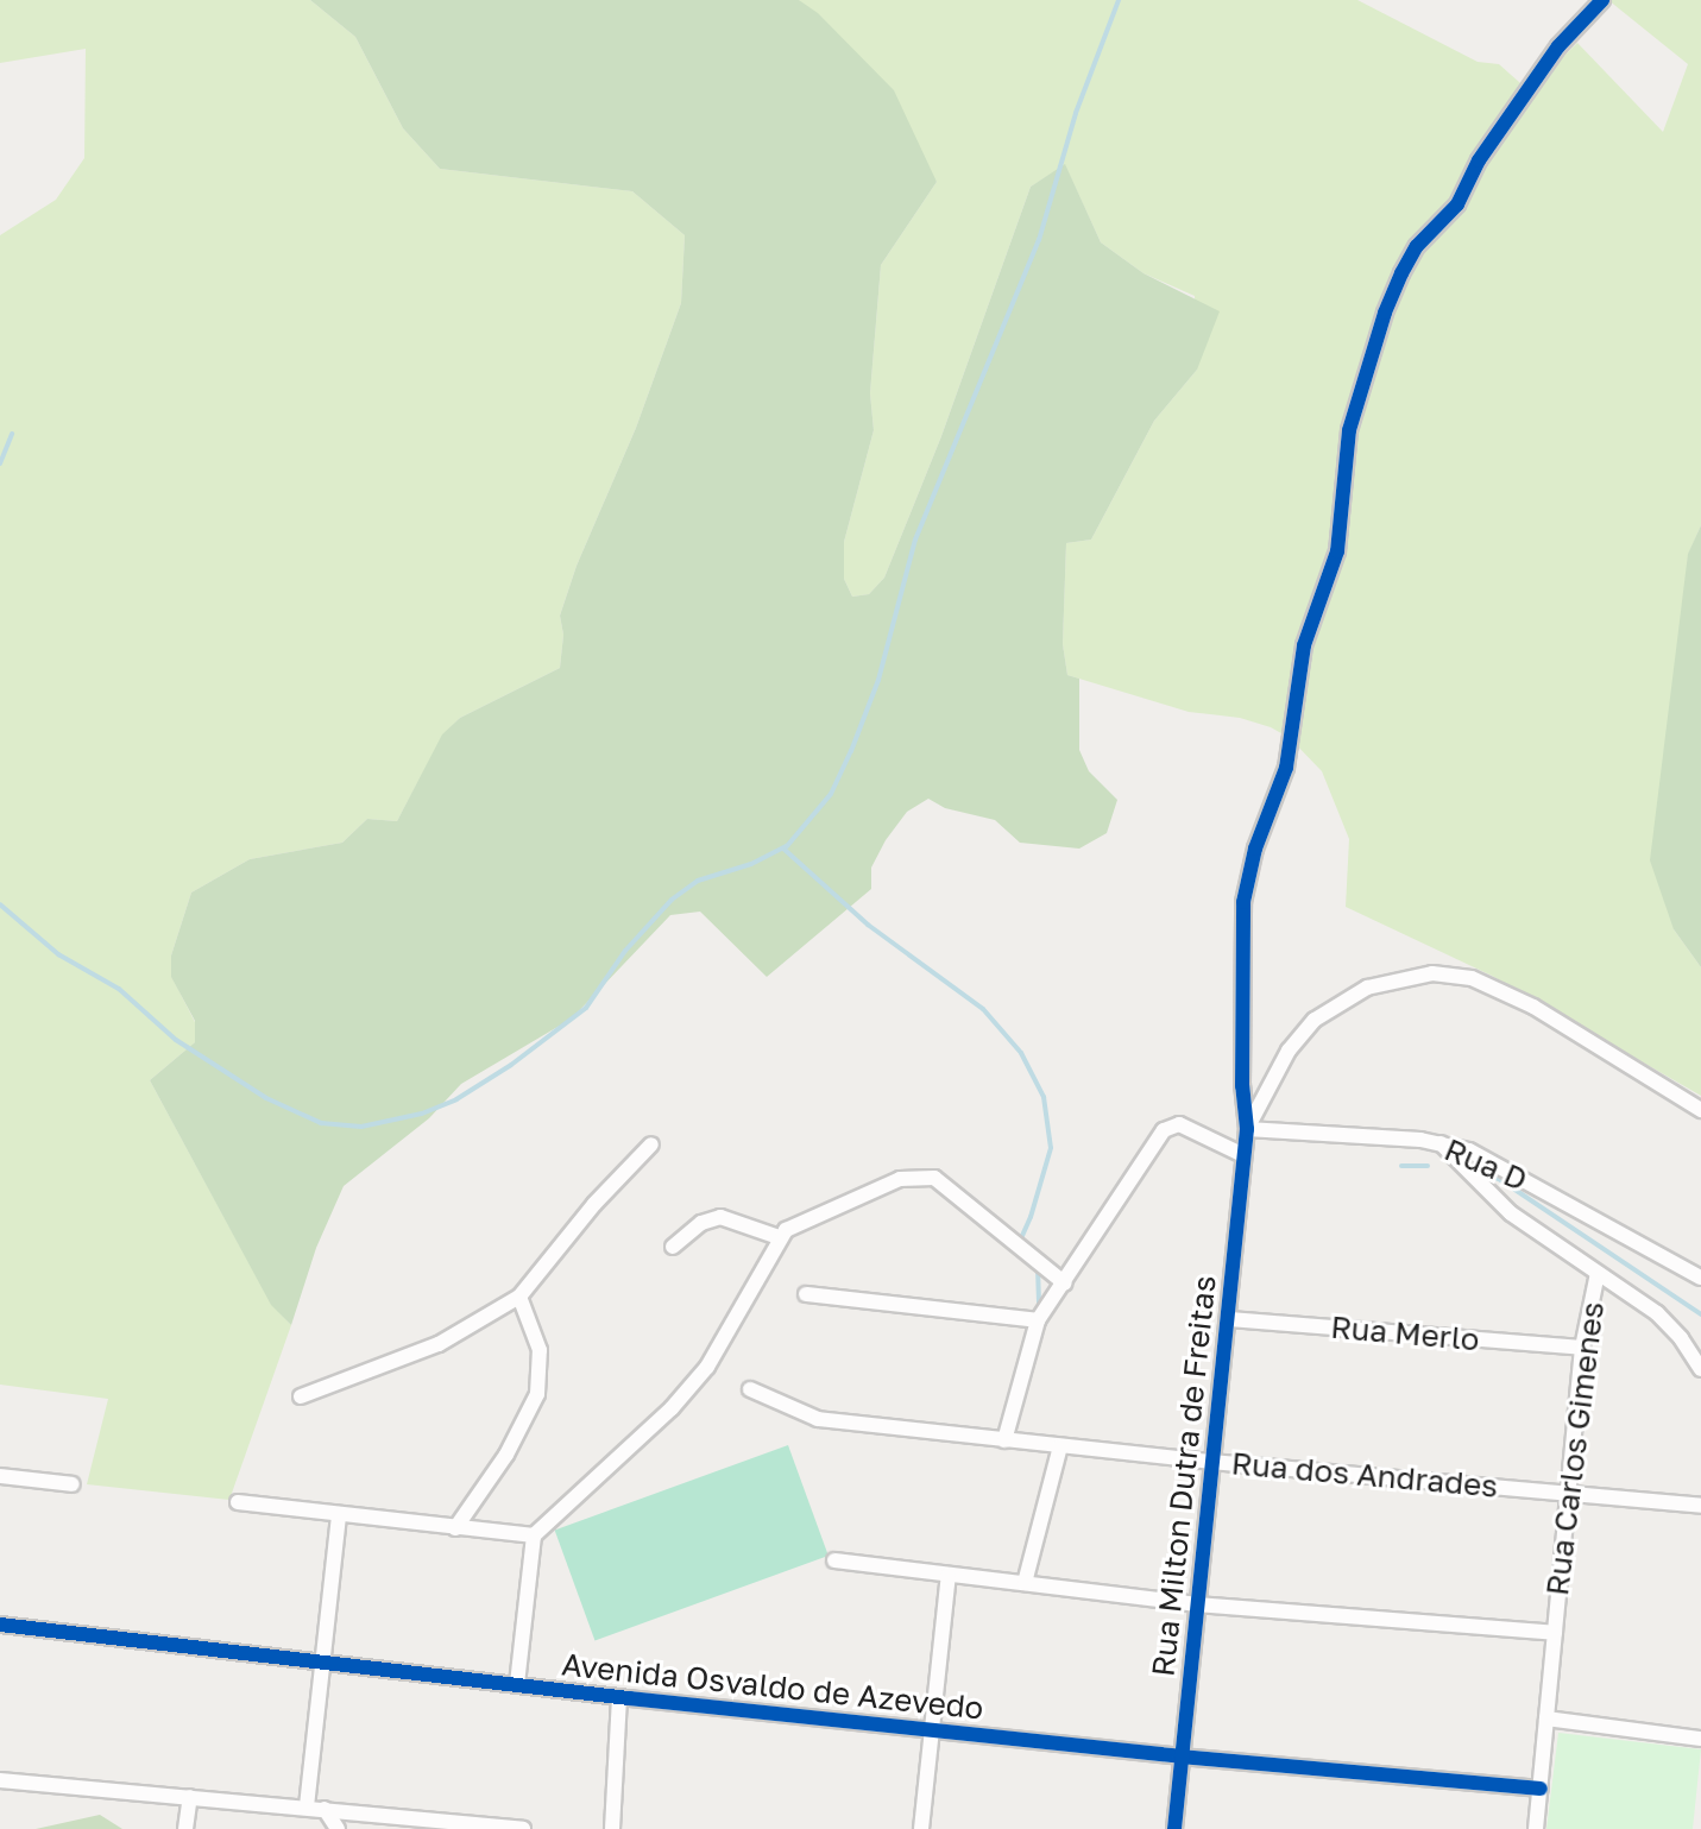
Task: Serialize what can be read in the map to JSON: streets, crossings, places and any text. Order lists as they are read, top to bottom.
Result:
{
  "streets": {
    "street": [
      "Rua D",
      "Rua Merlo",
      "Rua Carlos Gimenes",
      "Rua dos Andrades",
      "Rua Milton Dutra de Freitas",
      "Avenida Osvaldo de Azevedo"
    ]
  },
  "crossings": [
    ["Rua D", "Rua Carlos Gimenes"],
    ["Rua D", "Rua Milton Dutra de Freitas"],
    ["Rua Merlo", "Rua Carlos Gimenes"],
    ["Rua Merlo", "Rua Milton Dutra de Freitas"],
    ["Rua Carlos Gimenes", "Rua dos Andrades"],
    ["Rua Carlos Gimenes", "Avenida Osvaldo de Azevedo"],
    ["Rua dos Andrades", "Rua Milton Dutra de Freitas"],
    ["Rua Milton Dutra de Freitas", "Avenida Osvaldo de Azevedo"]
  ]
}
